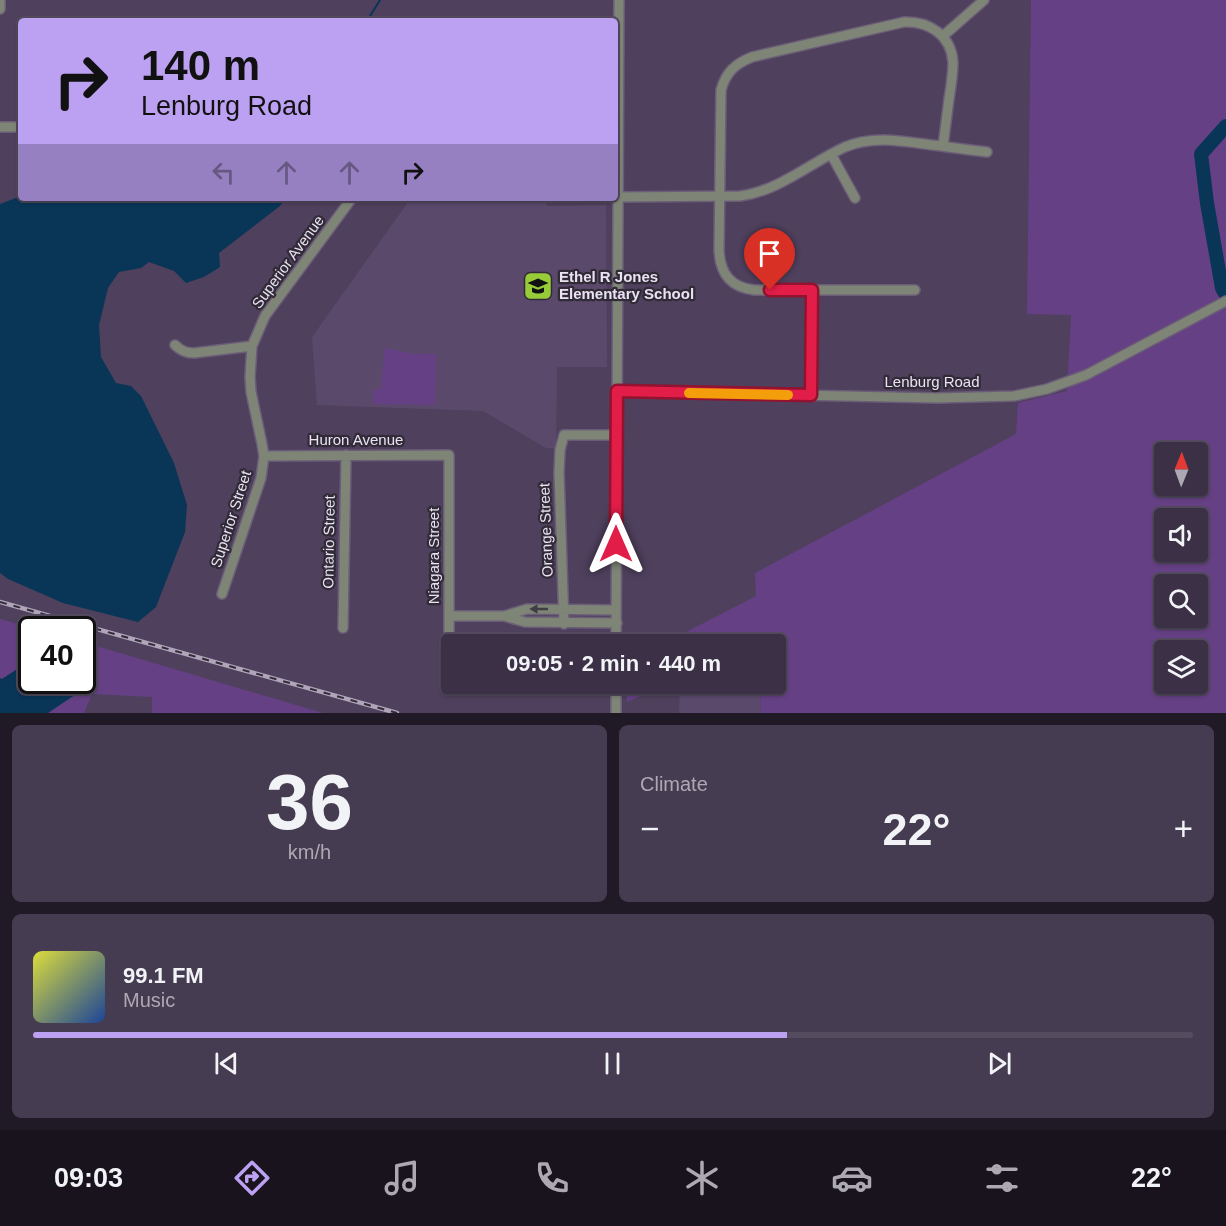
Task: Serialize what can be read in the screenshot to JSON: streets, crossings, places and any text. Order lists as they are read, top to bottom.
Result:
{
  "streets": {
    "street": [
      "Superior Avenue",
      "Lenburg Road",
      "Huron Avenue",
      "Superior Street",
      "Orange Street",
      "Ontario Street",
      "Niagara Street"
    ]
  },
  "crossings": [
    ["Superior Avenue", "Superior Street"],
    ["Huron Avenue", "Superior Street"],
    ["Huron Avenue", "Ontario Street"],
    ["Huron Avenue", "Niagara Street"]
  ],
  "places": {
    "school or university": ["Ethel R Jones Elementary School"]
  },
  "north": "top",
  "page": {
    "turn": ["140 m", "Lenburg Road"],
    "limit": "40",
    "trip": "09:05 · 2 min · 440 m",
    "tile": [
      ["36", "km/h"],
      "Climate"
    ],
    "heat": ["−", "22°", "+"],
    "song": ["99.1 FM", "Music"],
    "tabs": ["09:03", "22°"]
  }
}
